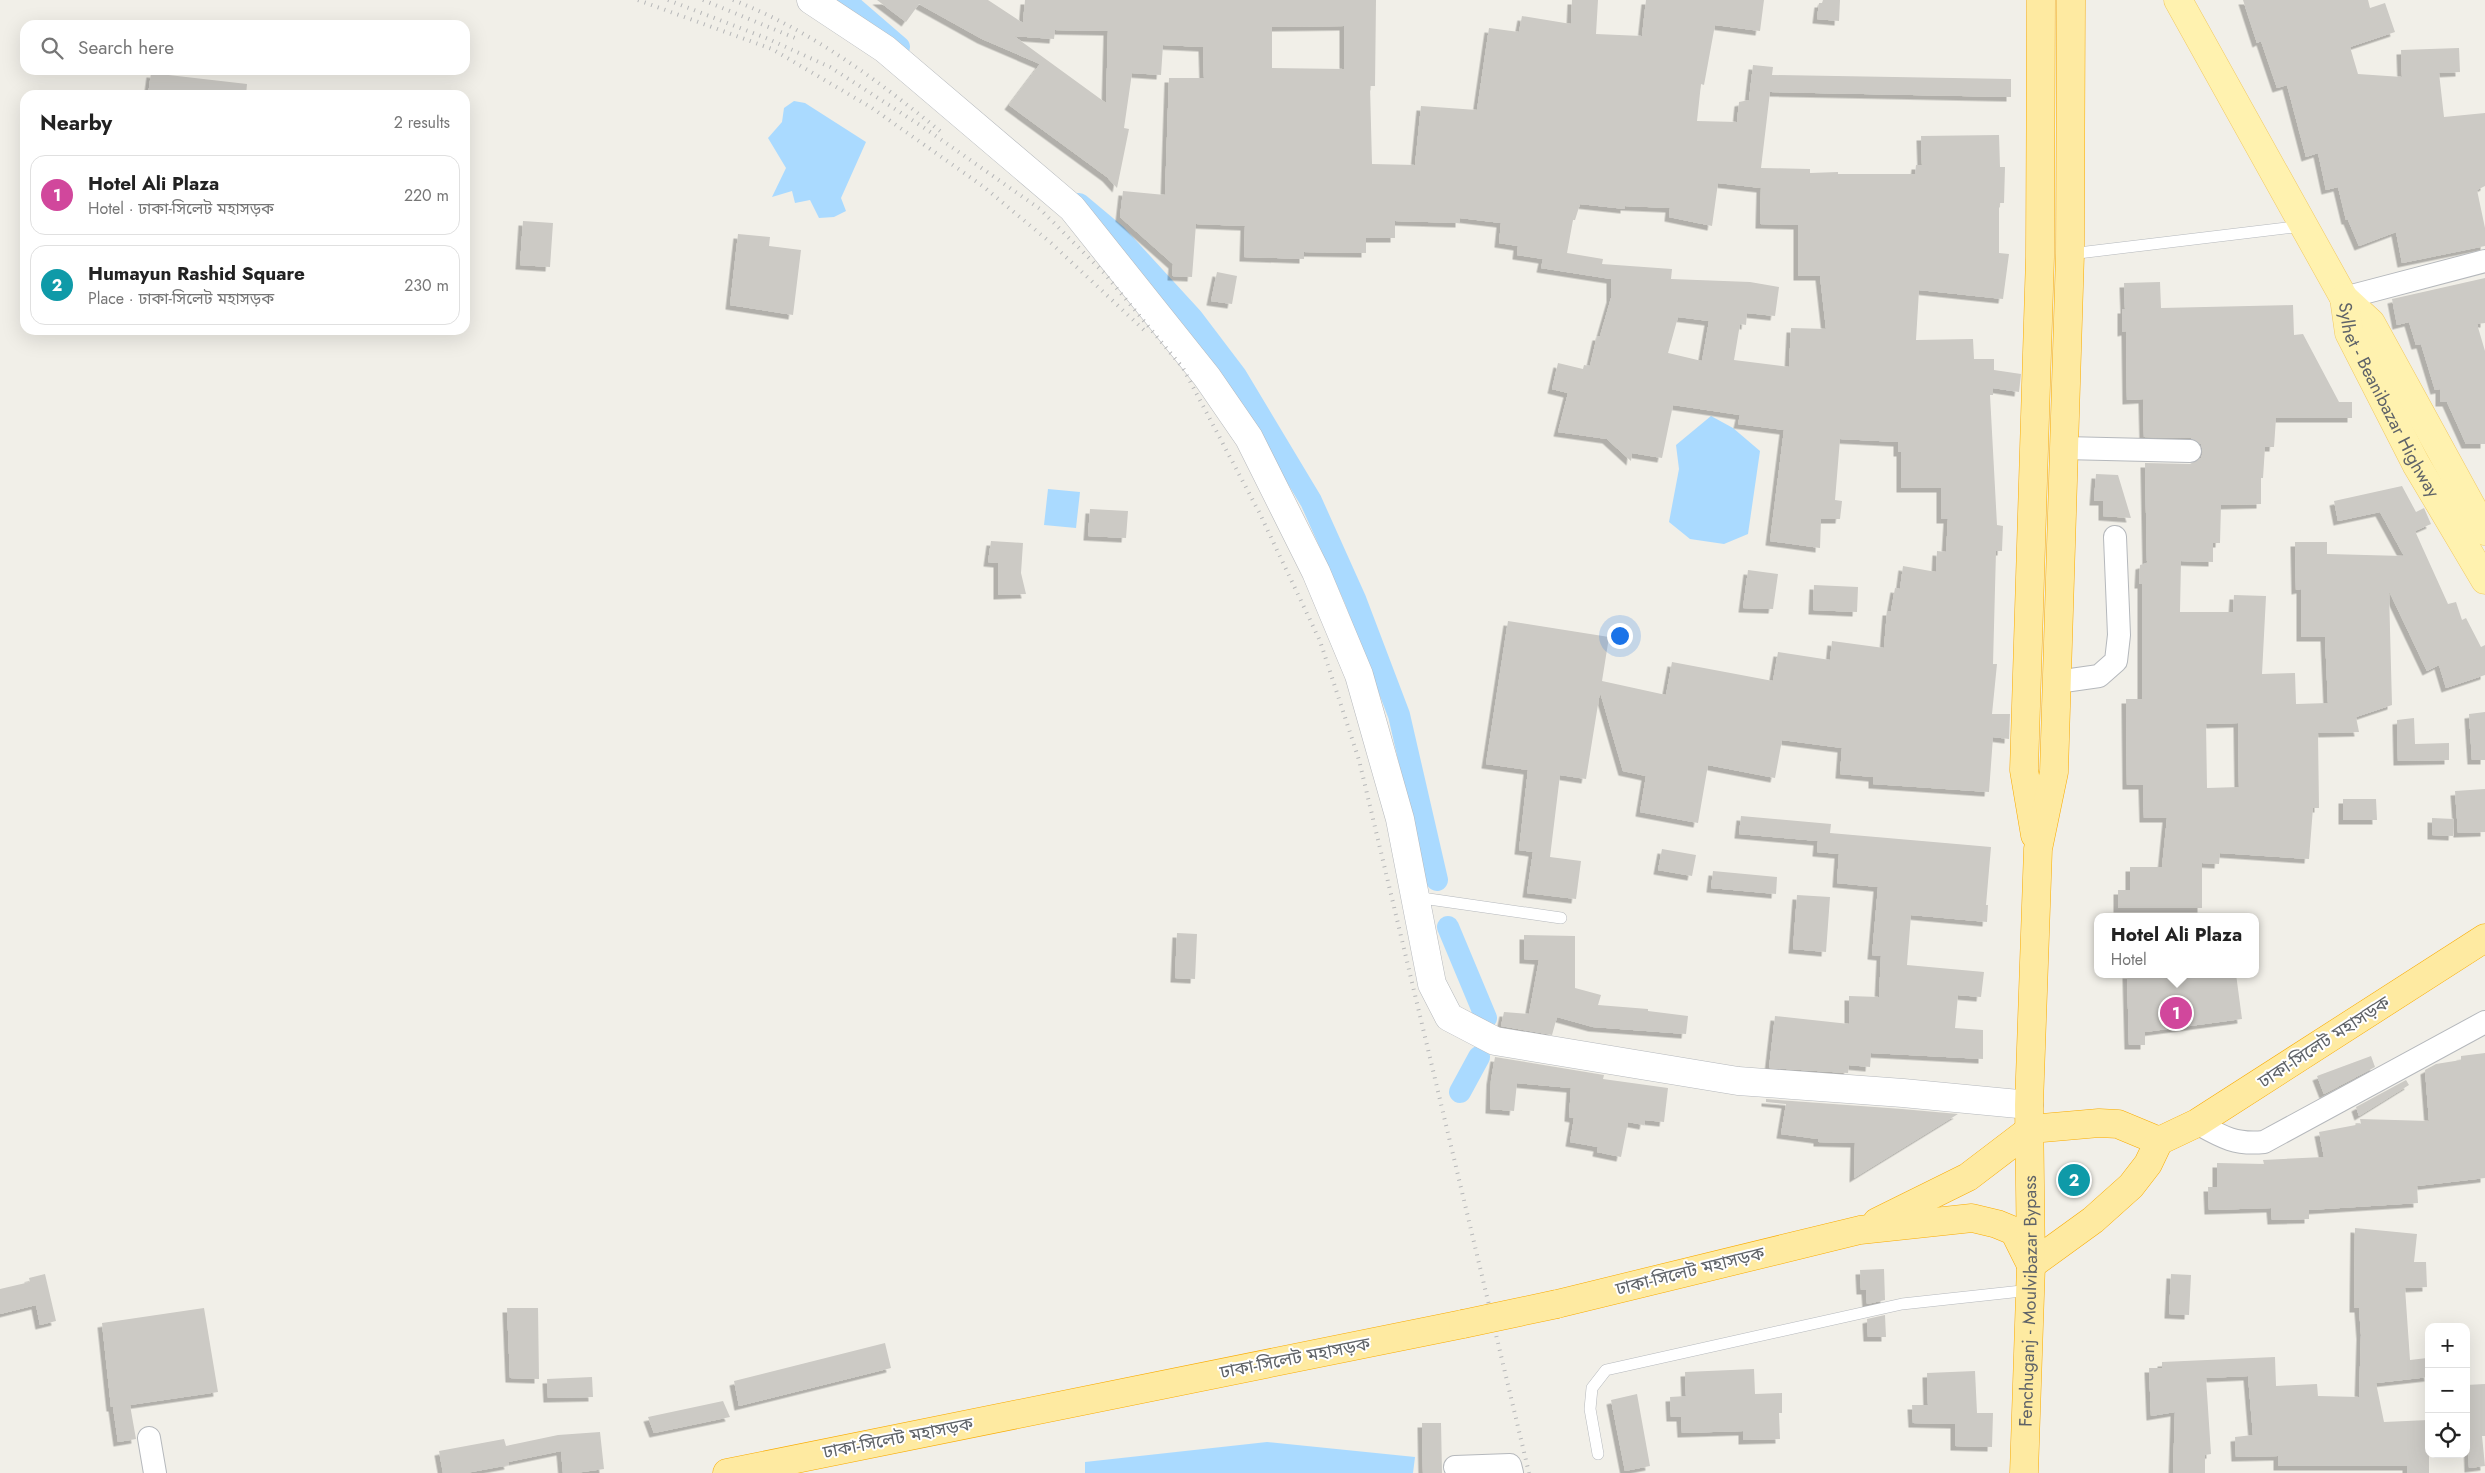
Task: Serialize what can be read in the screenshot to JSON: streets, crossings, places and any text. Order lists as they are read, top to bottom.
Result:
{
  "streets": {
    "highway": ["ঢাকা-সিলেট মহাসড়ক", "Fenchuganj - Moulvibazar Bypass"],
    "main road": ["Sylhet - Beanibazar Highway"]
  },
  "crossings": [
    ["ঢাকা-সিলেট মহাসড়ক", "Fenchuganj - Moulvibazar Bypass"]
  ],
  "page": {
    "search": "Search here",
    "heading": ["Nearby", "2 results"],
    "list": [
      {
        "mark": "1",
        "name": "Hotel Ali Plaza",
        "note": "Hotel · ঢাকা-সিলেট মহাসড়ক",
        "value": "220 m"
      },
      {
        "mark": "2",
        "name": "Humayun Rashid Square",
        "note": "Place · ঢাকা-সিলেট মহাসড়ক",
        "value": "230 m"
      }
    ],
    "popup": ["Hotel Ali Plaza", "Hotel"],
    "pins": ["1", "2"],
    "map_buttons": ["+", "−"]
  }
}
